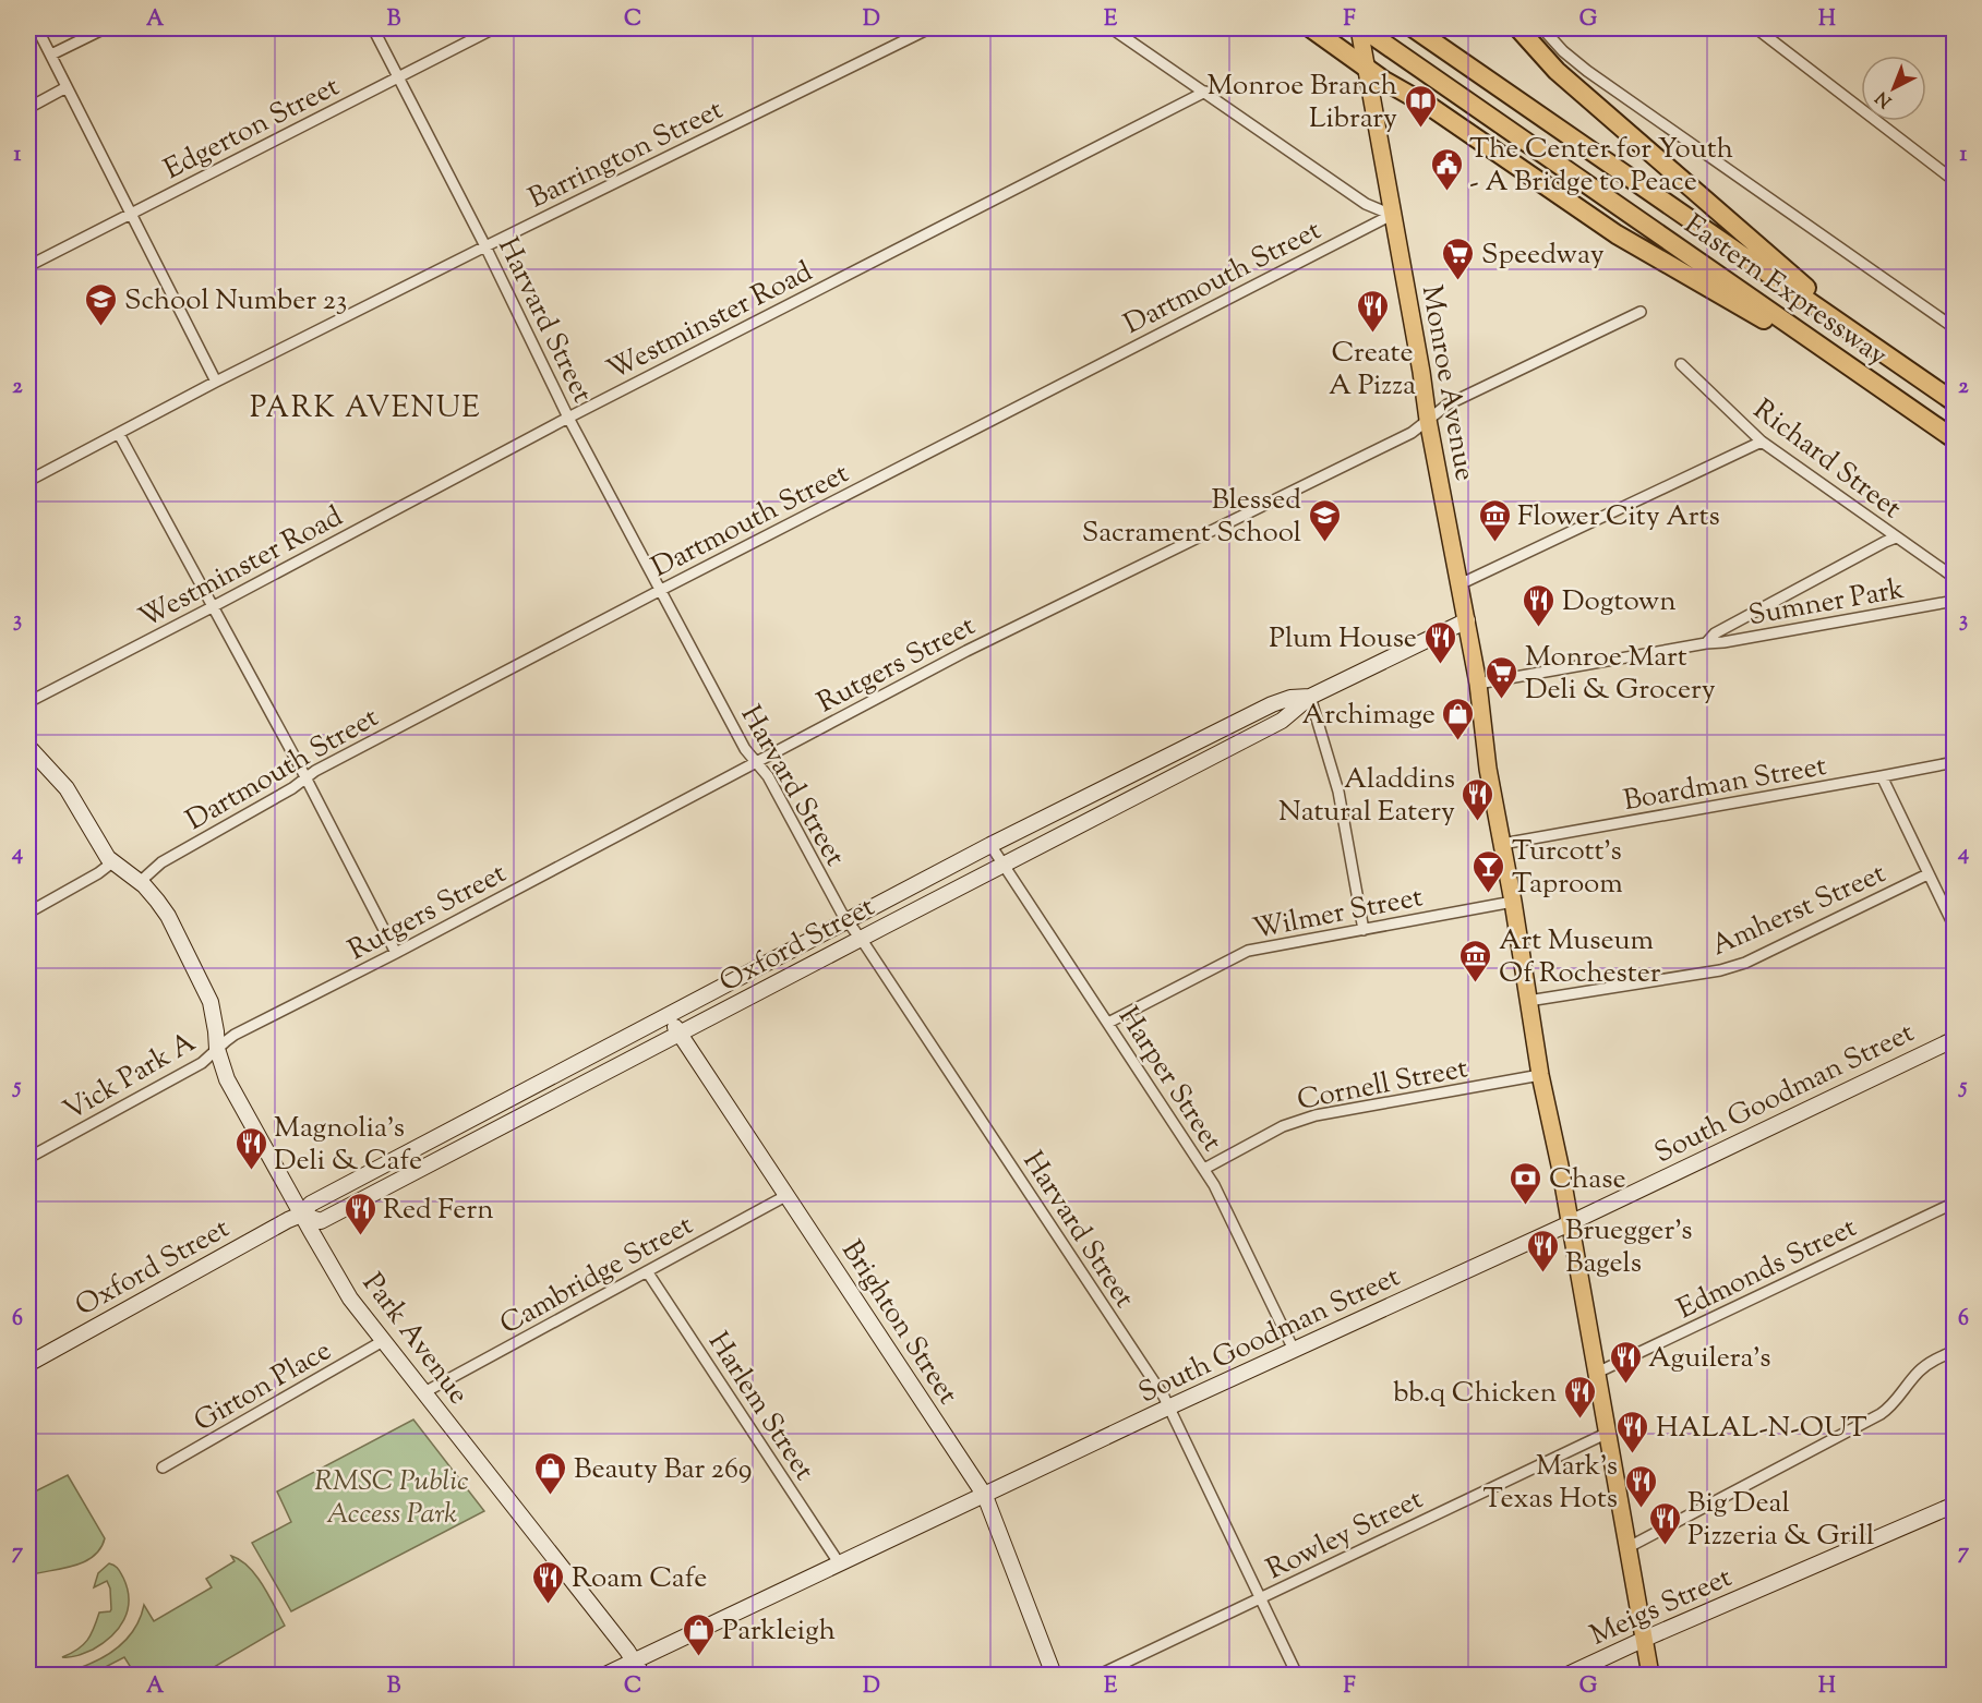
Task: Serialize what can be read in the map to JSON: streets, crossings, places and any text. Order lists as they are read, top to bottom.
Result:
{
  "streets": {
    "highway": ["Eastern Expressway"],
    "main road": ["Monroe Avenue"],
    "street": [
      "Edgerton Street",
      "Barrington Street",
      "Dartmouth Street",
      "Harvard Street",
      "Westminster Road",
      "Richard Street",
      "Sumner Park",
      "Rutgers Street",
      "Boardman Street",
      "Amherst Street",
      "Wilmer Street",
      "Oxford Street",
      "Vick Park A",
      "Harper Street",
      "Cornell Street",
      "South Goodman Street",
      "Edmonds Street",
      "Cambridge Street",
      "Brighton Street",
      "Park Avenue",
      "Girton Place",
      "Harlem Street",
      "Rowley Street",
      "Meigs Street"
    ]
  },
  "crossings": [
    ["Edgerton Street", "Harvard Street"],
    ["Barrington Street", "Harvard Street"],
    ["Dartmouth Street", "Harvard Street"],
    ["Dartmouth Street", "Monroe Avenue"],
    ["Dartmouth Street", "Park Avenue"],
    ["Eastern Expressway", "Monroe Avenue"],
    ["Harvard Street", "Westminster Road"],
    ["Harvard Street", "Rutgers Street"],
    ["Harvard Street", "Oxford Street"],
    ["Harvard Street", "South Goodman Street"],
    ["Harvard Street", "Rowley Street"],
    ["Monroe Avenue", "Sumner Park"],
    ["Monroe Avenue", "Rutgers Street"],
    ["Monroe Avenue", "Boardman Street"],
    ["Monroe Avenue", "Amherst Street"],
    ["Monroe Avenue", "Wilmer Street"],
    ["Monroe Avenue", "Oxford Street"],
    ["Monroe Avenue", "Cornell Street"],
    ["Monroe Avenue", "South Goodman Street"],
    ["Monroe Avenue", "Edmonds Street"],
    ["Monroe Avenue", "Rowley Street"],
    ["Monroe Avenue", "Meigs Street"],
    ["Richard Street", "Sumner Park"],
    ["Rutgers Street", "Vick Park A"],
    ["Rutgers Street", "Park Avenue"],
    ["Wilmer Street", "Harper Street"],
    ["Oxford Street", "Harper Street"],
    ["Oxford Street", "Brighton Street"],
    ["Oxford Street", "Park Avenue"],
    ["Vick Park A", "Park Avenue"],
    ["Harper Street", "Cornell Street"],
    ["Harper Street", "South Goodman Street"],
    ["South Goodman Street", "Brighton Street"],
    ["South Goodman Street", "Park Avenue"],
    ["South Goodman Street", "Harlem Street"],
    ["Cambridge Street", "Brighton Street"],
    ["Cambridge Street", "Park Avenue"],
    ["Cambridge Street", "Harlem Street"],
    ["Park Avenue", "Girton Place"]
  ],
  "districts": ["PARK AVENUE"],
  "parks": ["RMSC Public Access Park"],
  "places": {
    "library": ["Monroe Branch Library"],
    "public building": ["The Center for Youth - A Bridge to Peace"],
    "supermarket": ["Speedway", "Monroe Mart Deli & Grocery"],
    "school or university": ["School Number 23", "Blessed Sacrament School"],
    "restaurant": [
      "Create A Pizza",
      "Dogtown",
      "Plum House",
      "Aladdins Natural Eatery",
      "Magnolia's Deli & Cafe",
      "Red Fern",
      "Bruegger's Bagels",
      "Aguilera's",
      "bb.q Chicken",
      "HALAL-N-OUT",
      "Mark's Texas Hots",
      "Big Deal Pizzeria & Grill",
      "Roam Cafe"
    ],
    "museum": ["Flower City Arts", "Art Museum Of Rochester"],
    "shop": ["Archimage", "Beauty Bar 269", "Parkleigh"],
    "bar": ["Turcott's Taproom"],
    "bank": ["Chase"]
  },
  "north": "bottom left",
  "grid": {
    "columns": [
      "A",
      "B",
      "C",
      "D",
      "E",
      "F",
      "G",
      "H"
    ],
    "rows": [
      "1",
      "2",
      "3",
      "4",
      "5",
      "6",
      "7"
    ]
  }
}
